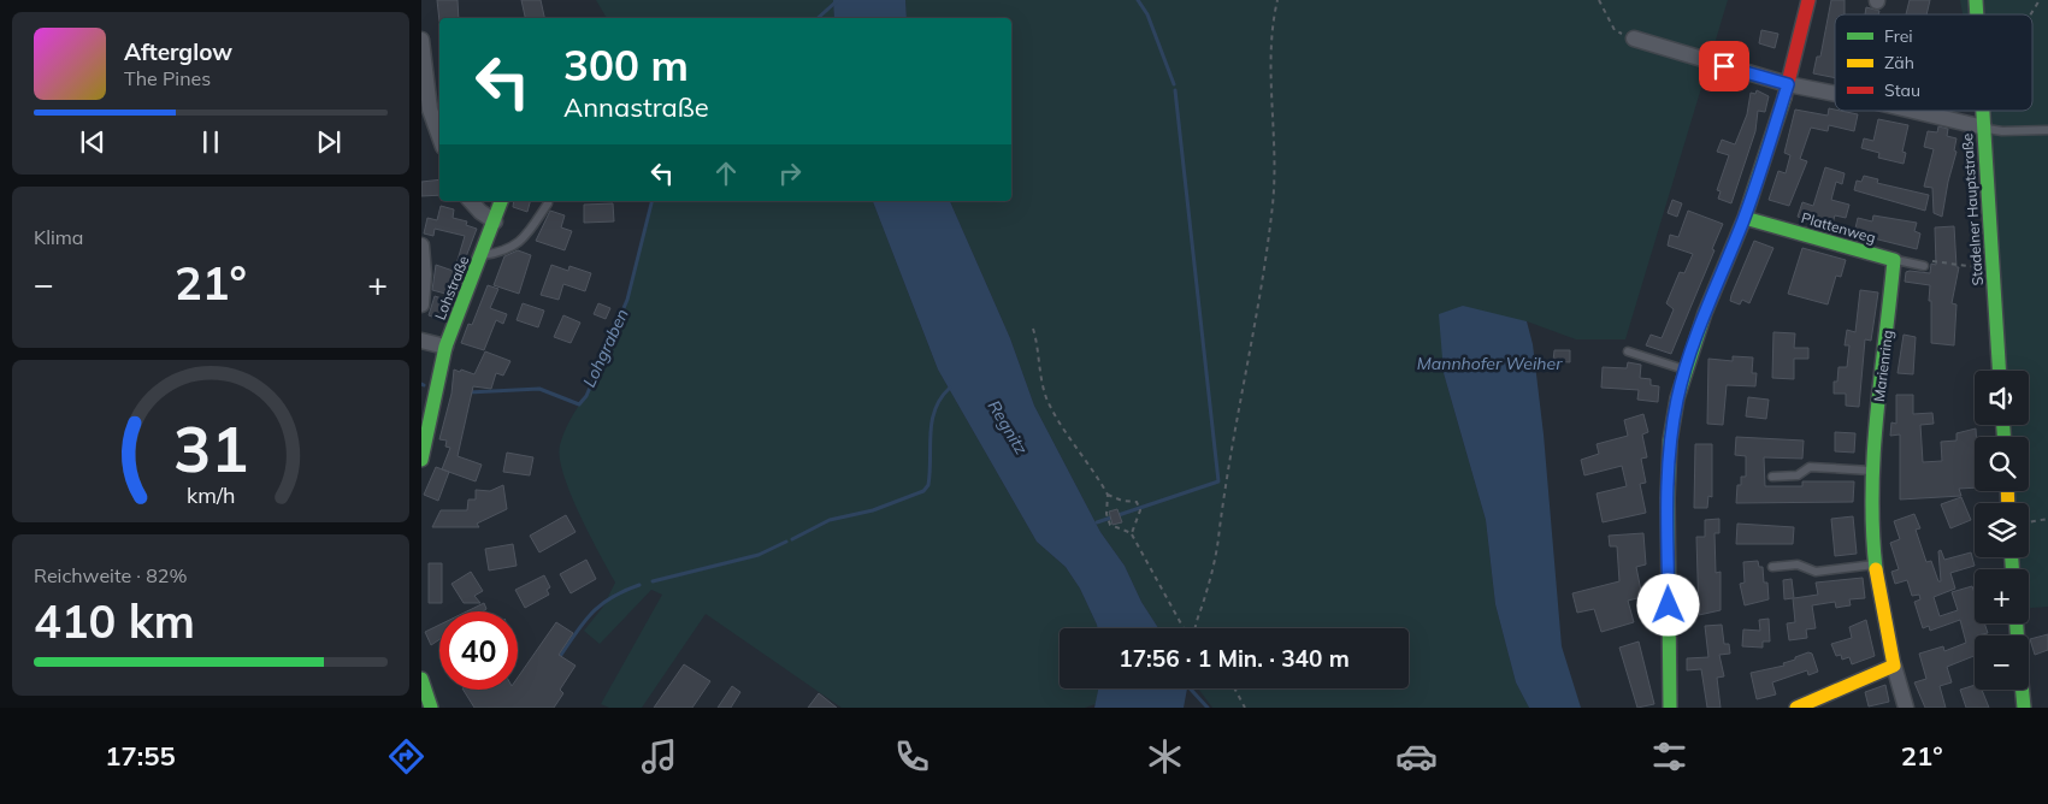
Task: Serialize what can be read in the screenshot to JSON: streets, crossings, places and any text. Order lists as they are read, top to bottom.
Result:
{
  "streets": {
    "street": [
      "Stadelner Hauptstraße",
      "Plattenweg",
      "Lohstraße",
      "Marienring"
    ]
  },
  "crossings": [
    ["Plattenweg", "Marienring"]
  ],
  "water": ["Lohgraben", "Mannhofer Weiher", "Regnitz"],
  "legend": ["Frei", "Zäh", "Stau"],
  "page": {
    "turn": ["300 m", "Annastraße"],
    "song": ["Afterglow", "The Pines"],
    "tile": [
      "Klima",
      ["Reichweite · 82%", "410 km"]
    ],
    "heat": ["−", "21°", "+"],
    "map_buttons": ["+", "−"],
    "limit": "40",
    "trip": "17:56 · 1 Min. · 340 m",
    "tabs": ["17:55", "21°"],
    "gauge": ["31", "km/h"]
  }
}
